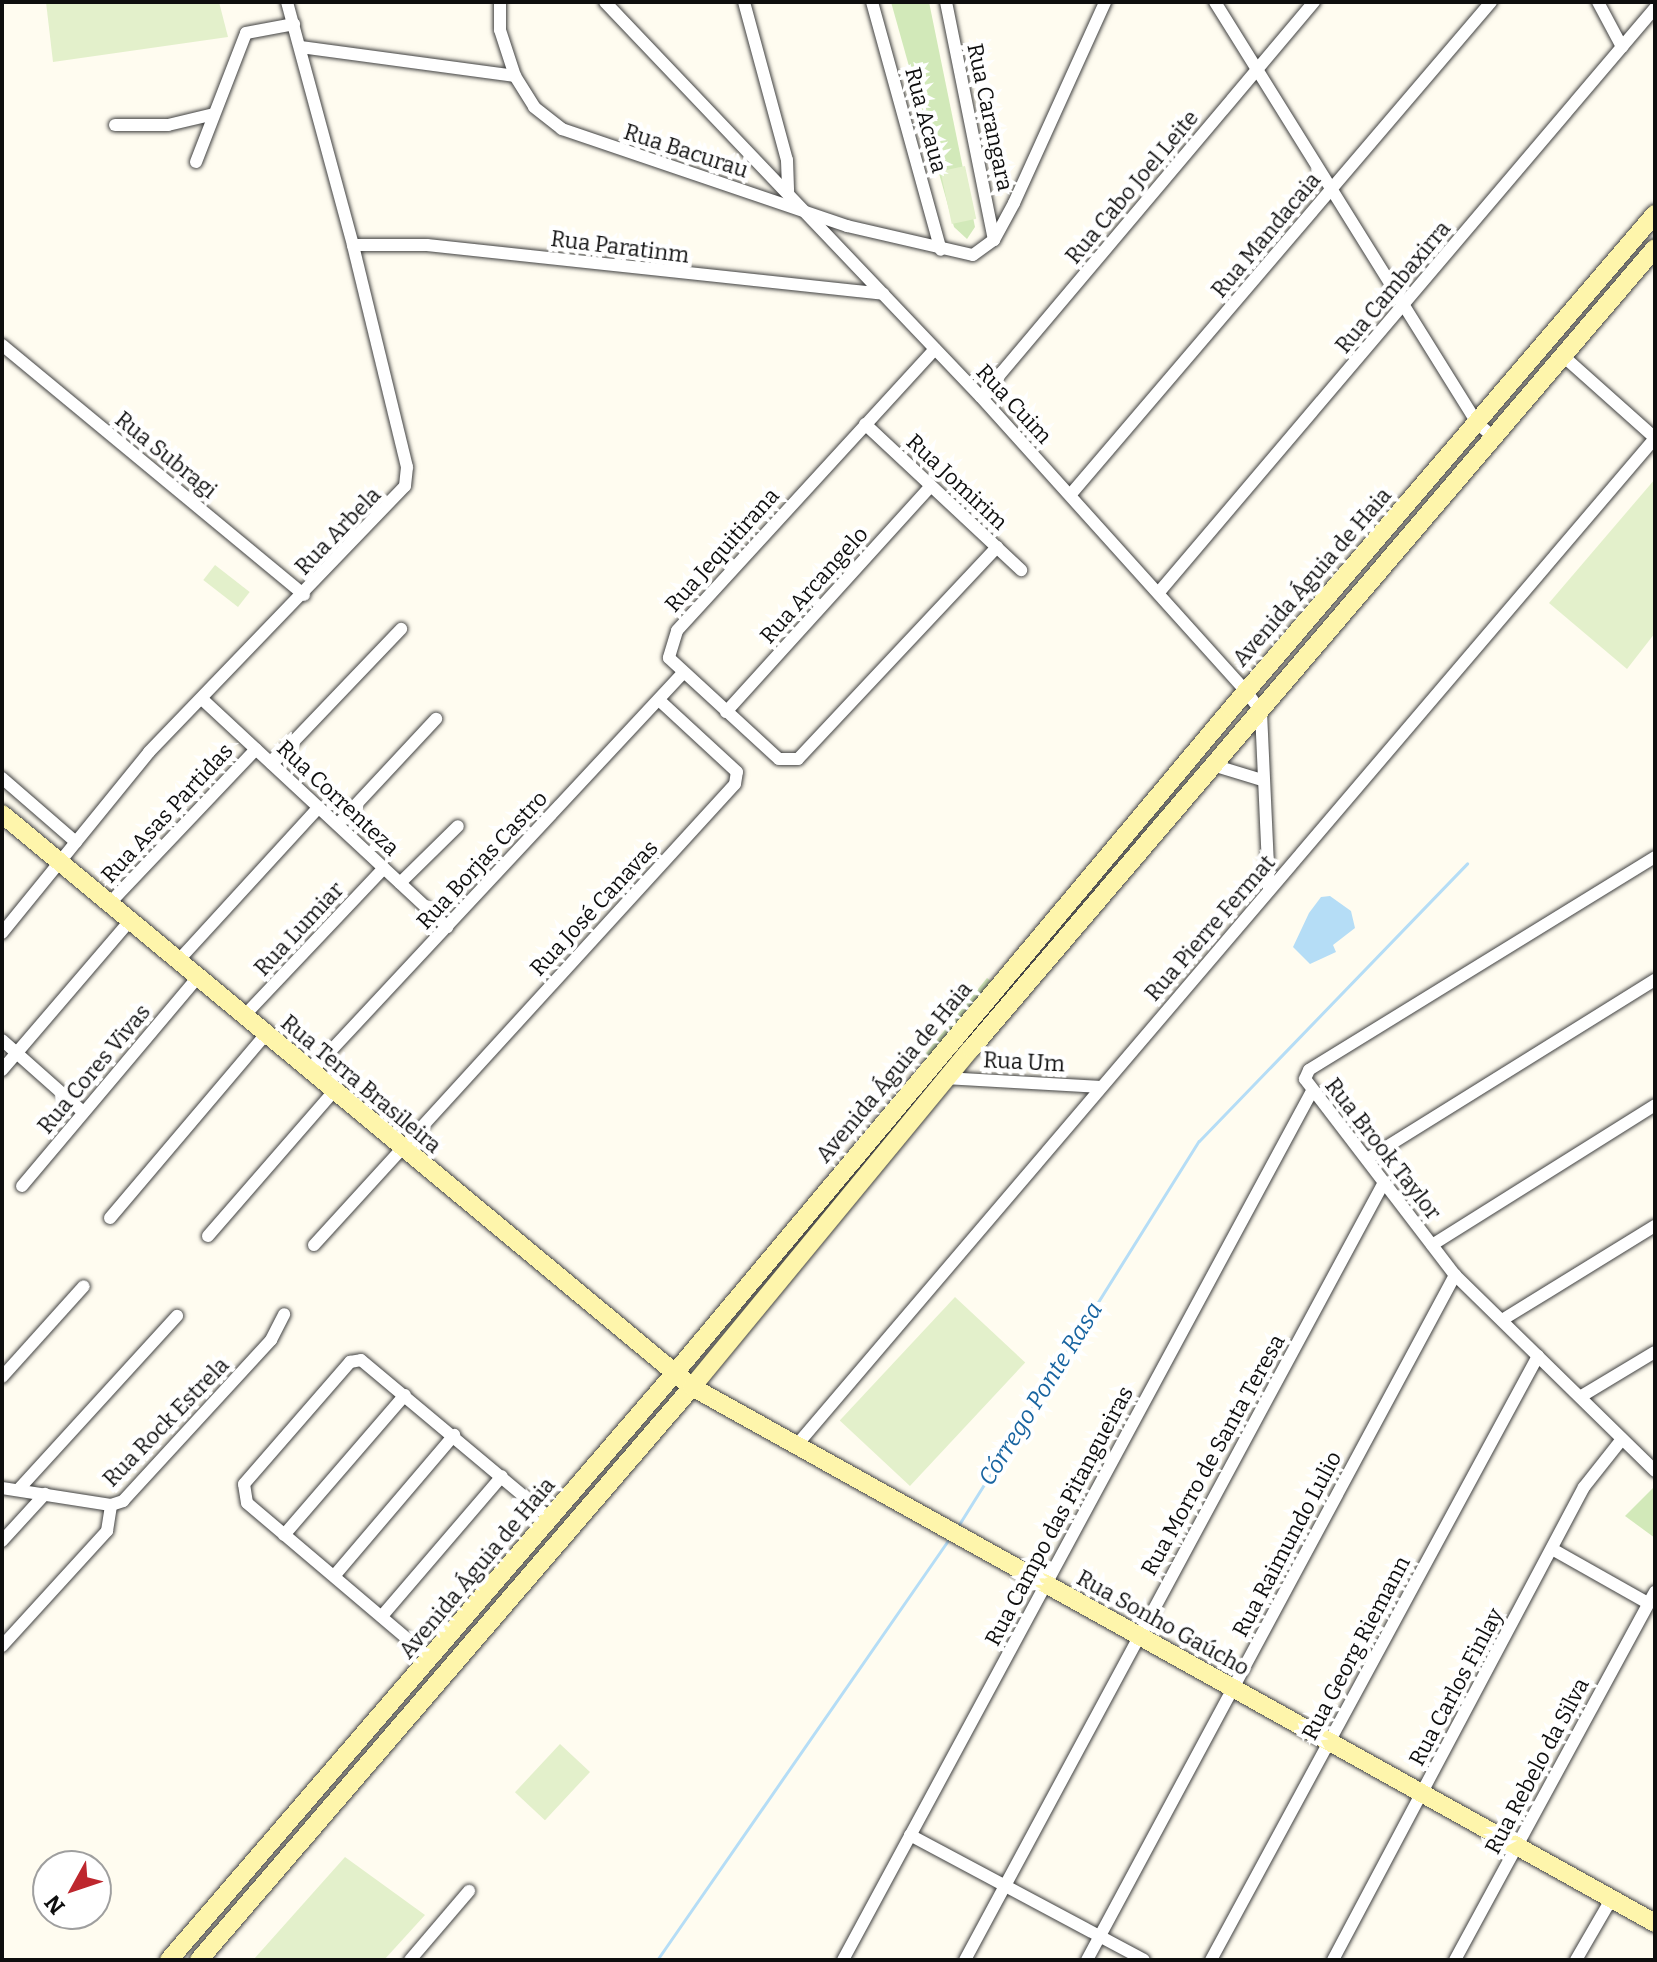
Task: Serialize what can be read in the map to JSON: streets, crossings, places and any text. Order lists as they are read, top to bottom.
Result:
{
  "streets": {
    "main road": ["Avenida Águia de Haia", "Rua Terra Brasileira", "Rua Sonho Gaúcho"],
    "street": [
      "Rua Carangara",
      "Rua Acaua",
      "Rua Bacurau",
      "Rua Cabo Joel Leite",
      "Rua Mandacaia",
      "Rua Paratinm",
      "Rua Cambaxirra",
      "Rua Cuim",
      "Rua Subragi",
      "Rua Jomirim",
      "Rua Arbela",
      "Rua Jequitirana",
      "Rua Arcangelo",
      "Rua Correnteza",
      "Rua Asas Partidas",
      "Rua Borjas Castro",
      "Rua José Canavas",
      "Rua Pierre Fermat",
      "Rua Lumiar",
      "Rua Um",
      "Rua Cores Vivas",
      "Rua Brook Taylor",
      "Rua Rock Estrela",
      "Rua Morro de Santa Teresa",
      "Rua Campo das Pitangueiras",
      "Rua Raimundo Lulio",
      "Rua Georg Riemann",
      "Rua Carlos Finlay",
      "Rua Rebelo da Silva"
    ]
  },
  "crossings": [
    ["Rua Carangara", "Rua Bacurau"],
    ["Rua Acaua", "Rua Bacurau"],
    ["Rua Bacurau", "Rua Cuim"],
    ["Rua Cabo Joel Leite", "Rua Cuim"],
    ["Rua Mandacaia", "Rua Cuim"],
    ["Rua Paratinm", "Rua Cuim"],
    ["Rua Paratinm", "Rua Arbela"],
    ["Rua Cambaxirra", "Rua Cuim"],
    ["Rua Cuim", "Rua Jequitirana"],
    ["Rua Cuim", "Avenida Águia de Haia"],
    ["Rua Subragi", "Rua Arbela"],
    ["Rua Jomirim", "Rua Jequitirana"],
    ["Rua Jomirim", "Rua Arcangelo"],
    ["Rua Arbela", "Rua Correnteza"],
    ["Rua Arbela", "Rua Terra Brasileira"],
    ["Rua Jequitirana", "Rua Borjas Castro"],
    ["Avenida Águia de Haia", "Rua Um"],
    ["Avenida Águia de Haia", "Rua Terra Brasileira"],
    ["Avenida Águia de Haia", "Rua Sonho Gaúcho"],
    ["Rua Correnteza", "Rua Asas Partidas"],
    ["Rua Correnteza", "Rua Borjas Castro"],
    ["Rua Correnteza", "Rua Lumiar"],
    ["Rua Asas Partidas", "Rua Terra Brasileira"],
    ["Rua Borjas Castro", "Rua José Canavas"],
    ["Rua Borjas Castro", "Rua Terra Brasileira"],
    ["Rua José Canavas", "Rua Terra Brasileira"],
    ["Rua Pierre Fermat", "Rua Um"],
    ["Rua Pierre Fermat", "Rua Sonho Gaúcho"],
    ["Rua Lumiar", "Rua Terra Brasileira"],
    ["Rua Cores Vivas", "Rua Terra Brasileira"],
    ["Rua Terra Brasileira", "Rua Sonho Gaúcho"],
    ["Rua Brook Taylor", "Rua Morro de Santa Teresa"],
    ["Rua Brook Taylor", "Rua Campo das Pitangueiras"],
    ["Rua Brook Taylor", "Rua Raimundo Lulio"],
    ["Rua Brook Taylor", "Rua Georg Riemann"],
    ["Rua Brook Taylor", "Rua Carlos Finlay"],
    ["Rua Morro de Santa Teresa", "Rua Sonho Gaúcho"],
    ["Rua Campo das Pitangueiras", "Rua Sonho Gaúcho"],
    ["Rua Raimundo Lulio", "Rua Sonho Gaúcho"],
    ["Rua Sonho Gaúcho", "Rua Georg Riemann"],
    ["Rua Sonho Gaúcho", "Rua Carlos Finlay"],
    ["Rua Sonho Gaúcho", "Rua Rebelo da Silva"]
  ],
  "water": ["Córrego Ponte Rasa"],
  "north": "bottom left"
}
